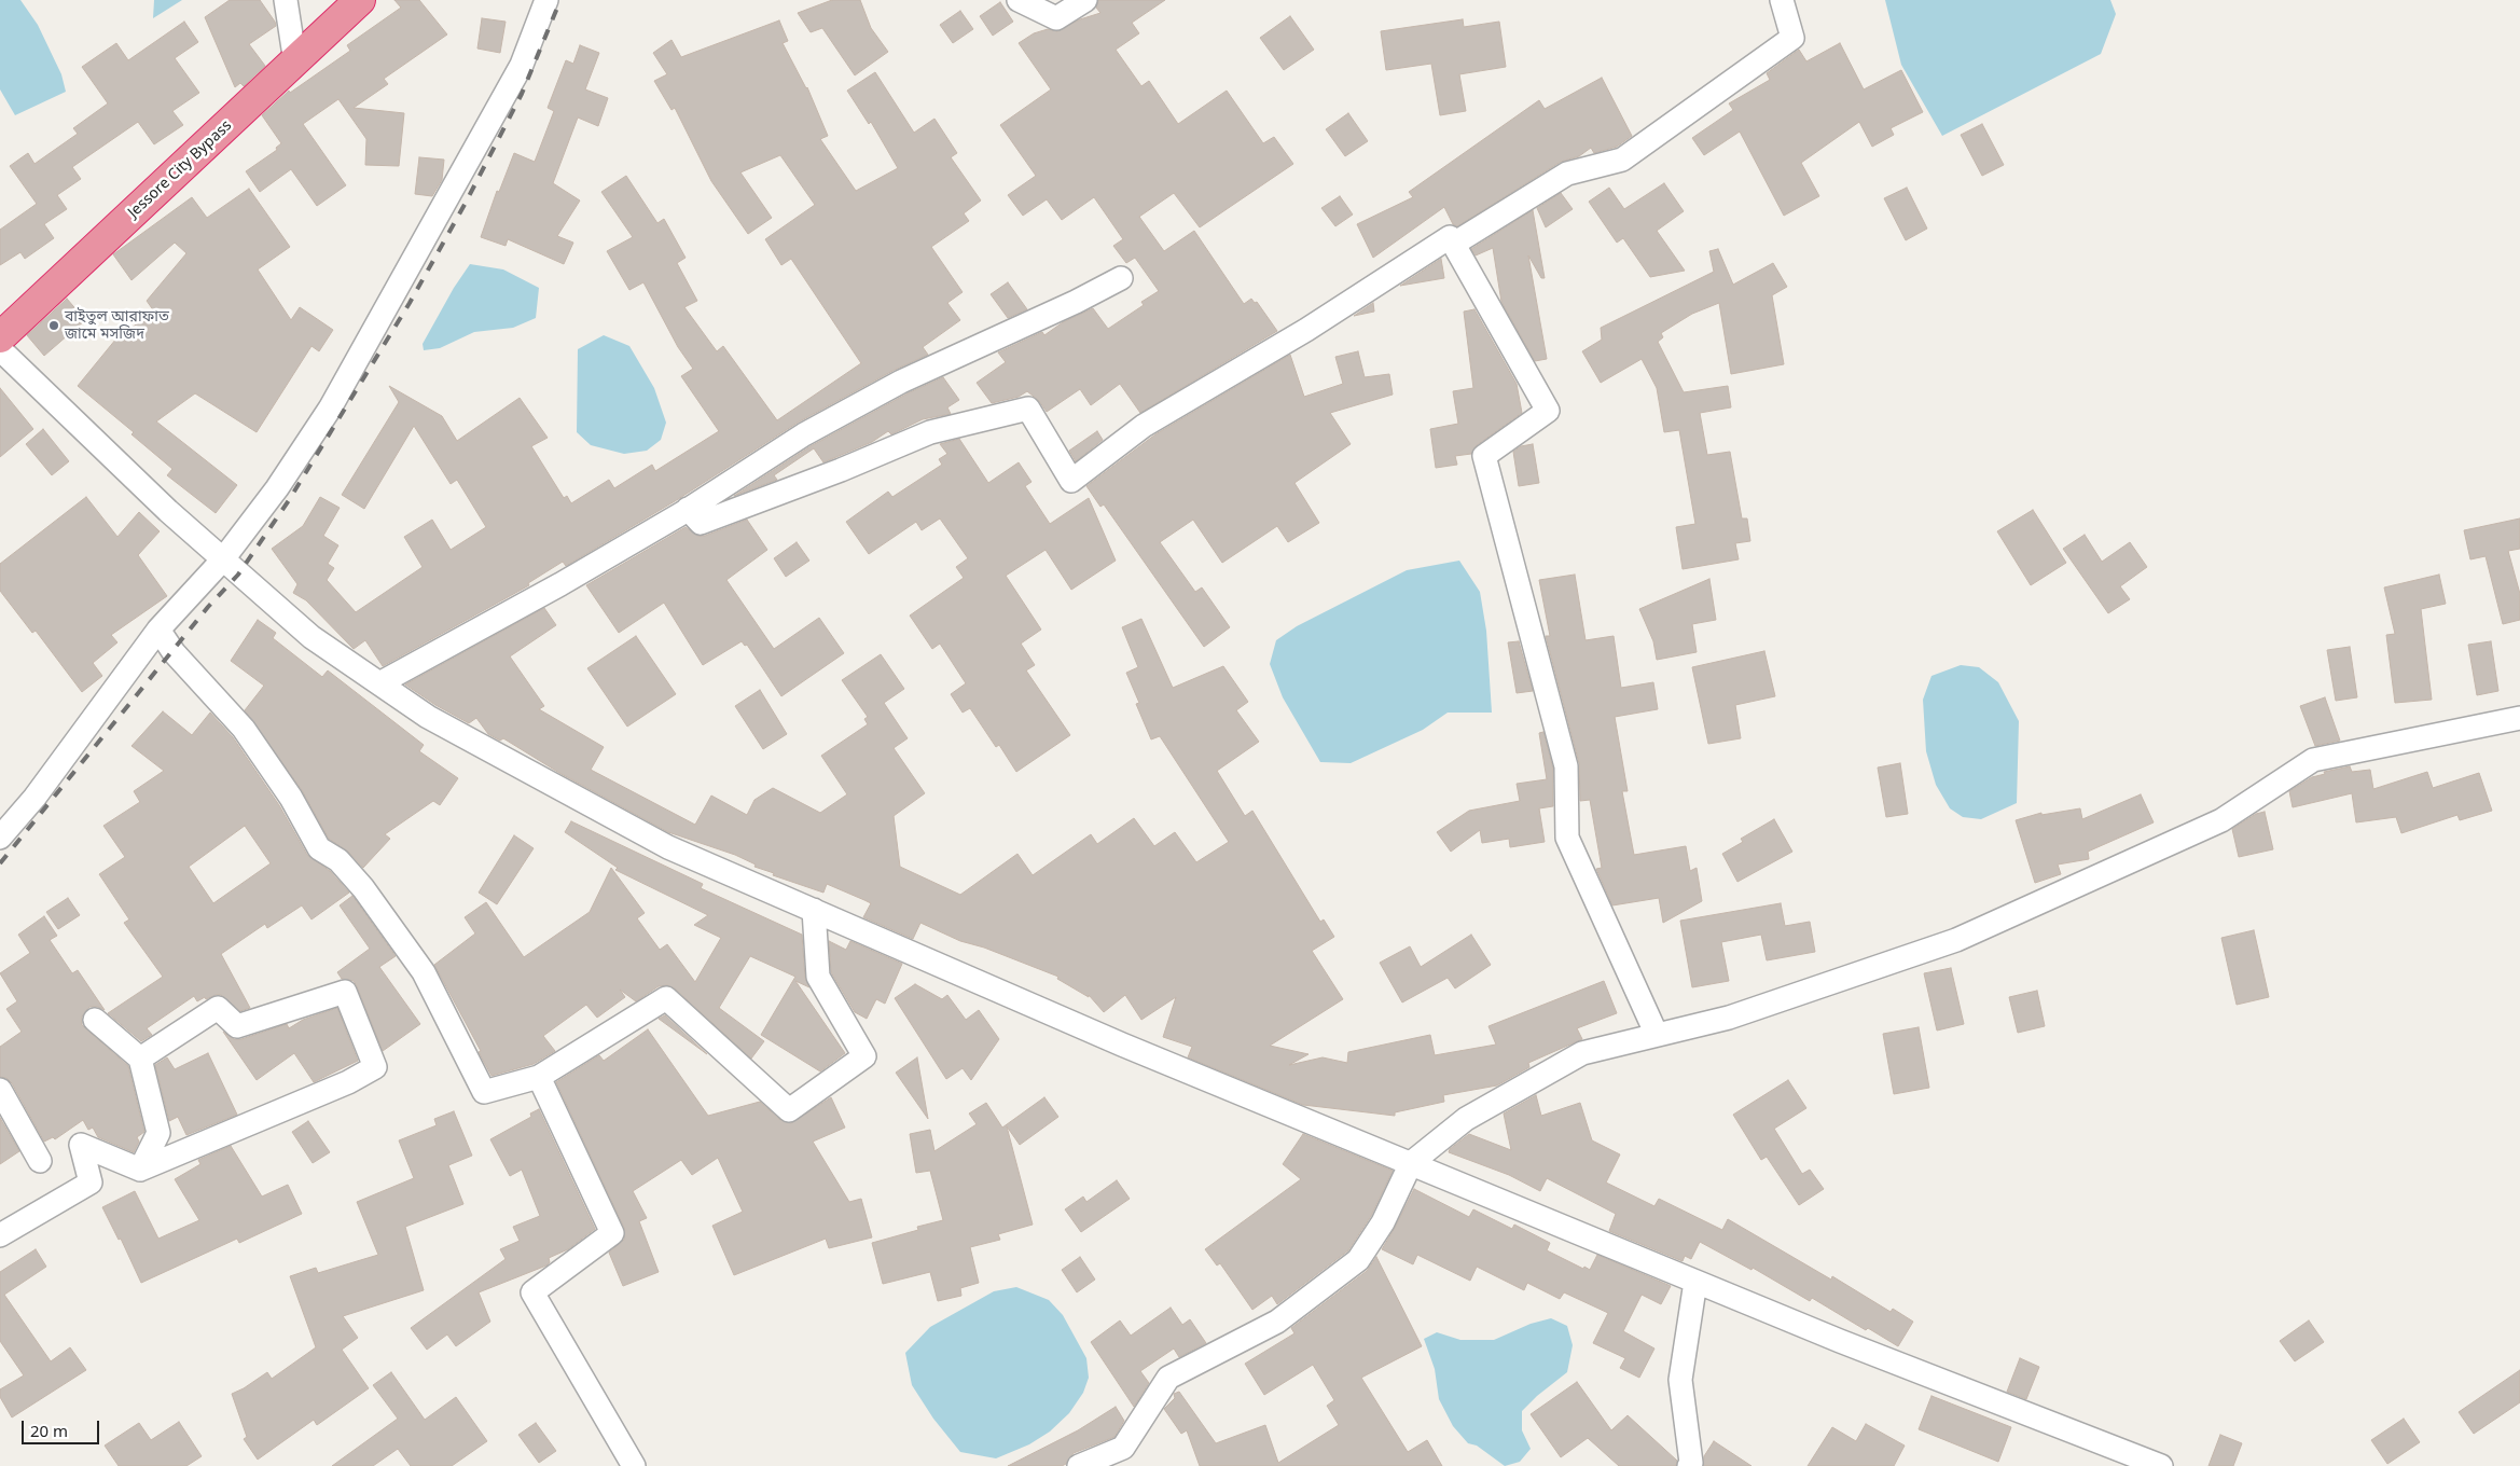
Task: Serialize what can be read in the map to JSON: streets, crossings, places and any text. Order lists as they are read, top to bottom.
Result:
{
  "streets": {
    "highway": ["Jessore City Bypass"]
  },
  "places": ["বাইতুল আরাফাত জামে মসজিদ"],
  "scale_bar": "20 m"
}
